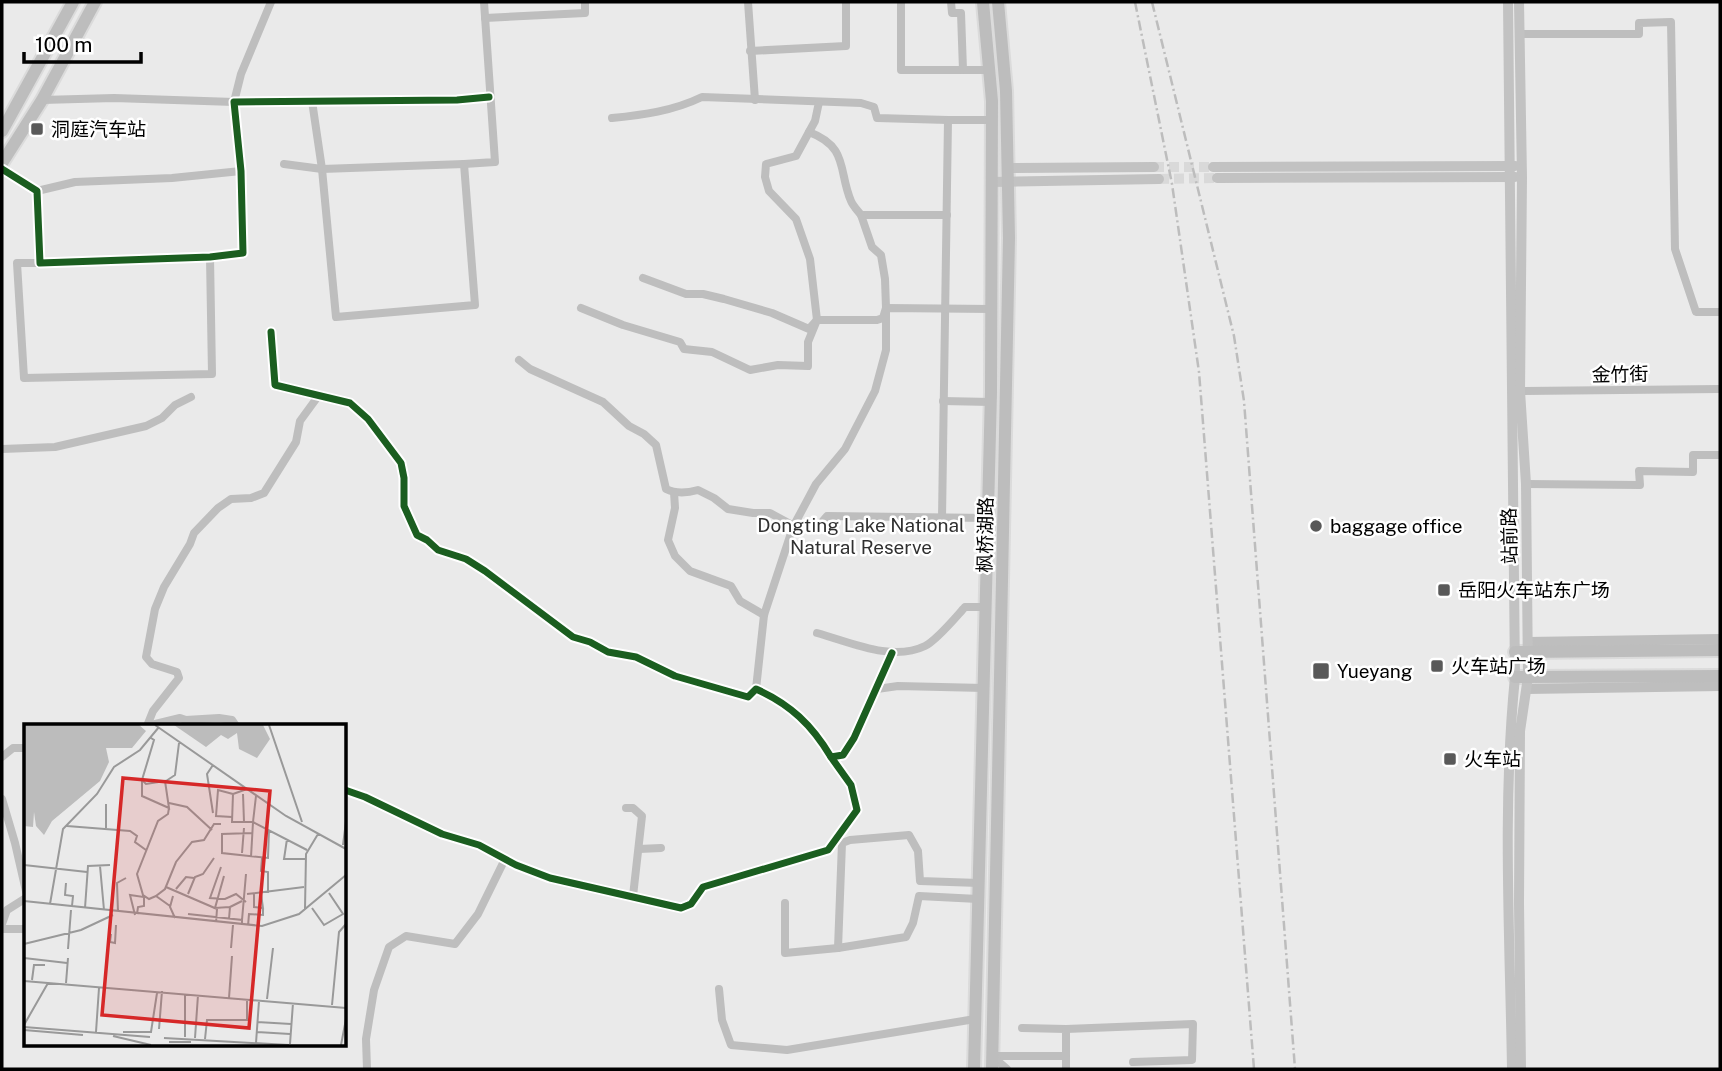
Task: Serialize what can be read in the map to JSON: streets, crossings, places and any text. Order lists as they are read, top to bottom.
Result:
{
  "streets": {
    "main road": ["枫桥湖路", "站前路"],
    "street": ["金竹街"]
  },
  "crossings": [
    ["金竹街", "站前路"]
  ],
  "parks": ["Dongting Lake National Natural Reserve"],
  "places": {
    "transit": [
      "洞庭汽车站",
      "岳阳火车站东广场",
      "火车站广场",
      "Yueyang",
      "火车站"
    ],
    "other": ["baggage office"]
  },
  "scale_bar": "100 m"
}
